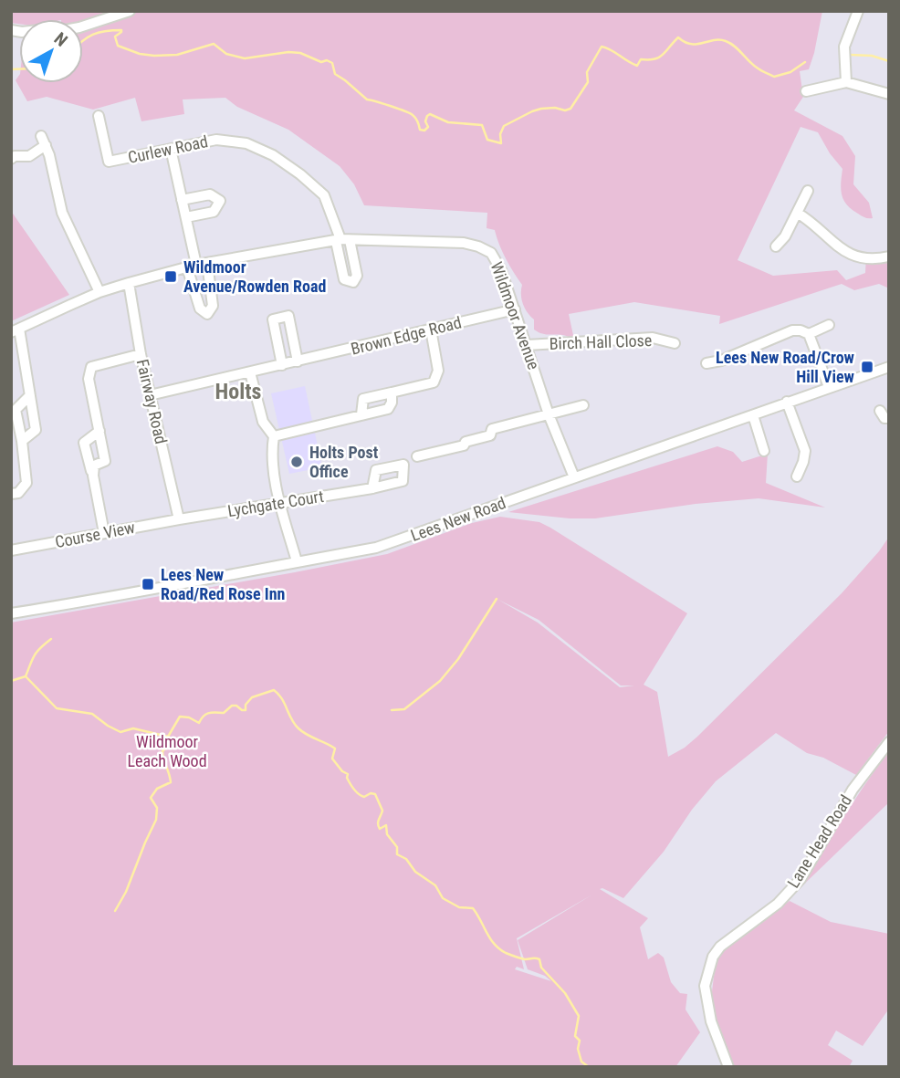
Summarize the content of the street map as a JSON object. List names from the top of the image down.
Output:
{
  "streets": {
    "street": [
      "Curlew Road",
      "Wildmoor Avenue",
      "Brown Edge Road",
      "Birch Hall Close",
      "Fairway Road",
      "Lychgate Court",
      "Lees New Road",
      "Course View",
      "Lane Head Road"
    ]
  },
  "crossings": [
    ["Curlew Road", "Wildmoor Avenue"],
    ["Wildmoor Avenue", "Brown Edge Road"],
    ["Wildmoor Avenue", "Birch Hall Close"],
    ["Wildmoor Avenue", "Fairway Road"],
    ["Wildmoor Avenue", "Lees New Road"],
    ["Brown Edge Road", "Fairway Road"],
    ["Fairway Road", "Lychgate Court"],
    ["Fairway Road", "Course View"],
    ["Lychgate Court", "Course View"]
  ],
  "districts": ["Holts"],
  "parks": ["Wildmoor Leach Wood"],
  "places": {
    "transit": ["Wildmoor Avenue/Rowden Road", "Lees New Road/Crow Hill View", "Lees New Road/Red Rose Inn"],
    "other": ["Holts Post Office"]
  },
  "north": "top right"
}
